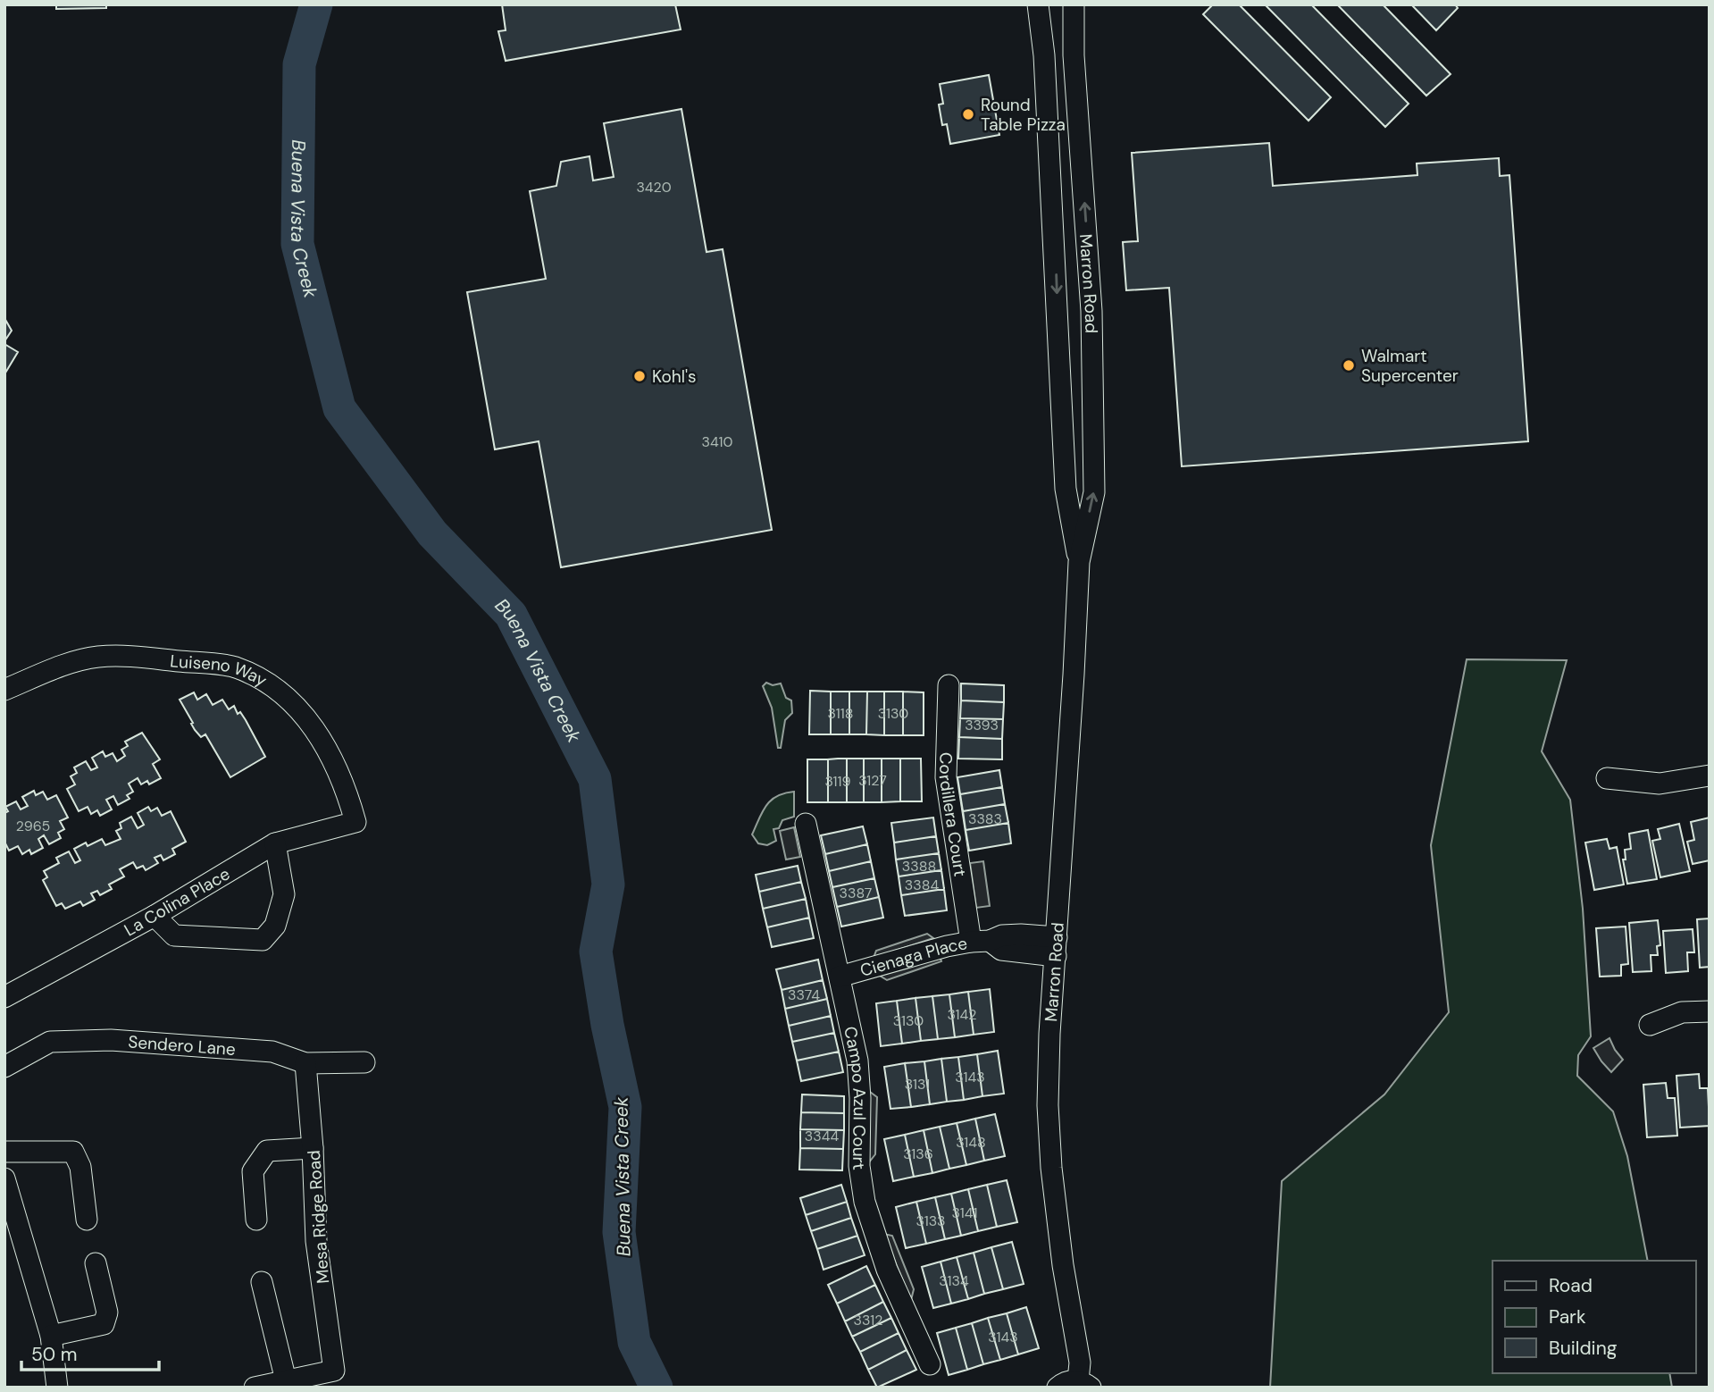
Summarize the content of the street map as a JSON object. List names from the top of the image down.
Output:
{
  "streets": {
    "street": [
      "Marron Road",
      "Luiseno Way",
      "Cordillera Court",
      "La Colina Place",
      "Cienaga Place",
      "Sendero Lane",
      "Campo Azul Court",
      "Mesa Ridge Road"
    ]
  },
  "crossings": [
    ["Marron Road", "Cienaga Place"],
    ["Luiseno Way", "La Colina Place"],
    ["Cordillera Court", "Cienaga Place"],
    ["Cienaga Place", "Campo Azul Court"],
    ["Sendero Lane", "Mesa Ridge Road"]
  ],
  "water": ["Buena Vista Creek"],
  "places": ["Round Table Pizza", "Walmart Supercenter", "Kohl's"],
  "house_numbers": [
    "3420",
    "3410",
    "3118",
    "3130",
    "3393",
    "3127",
    "3119",
    "3383",
    "2965",
    "3388",
    "3384",
    "3387",
    "3374",
    "3142",
    "3130",
    "3143",
    "3131",
    "3344",
    "3148",
    "3136",
    "3141",
    "3133",
    "3134",
    "3312",
    "3143"
  ],
  "legend": ["Road", "Park", "Building"],
  "scale_bar": "50 m"
}
